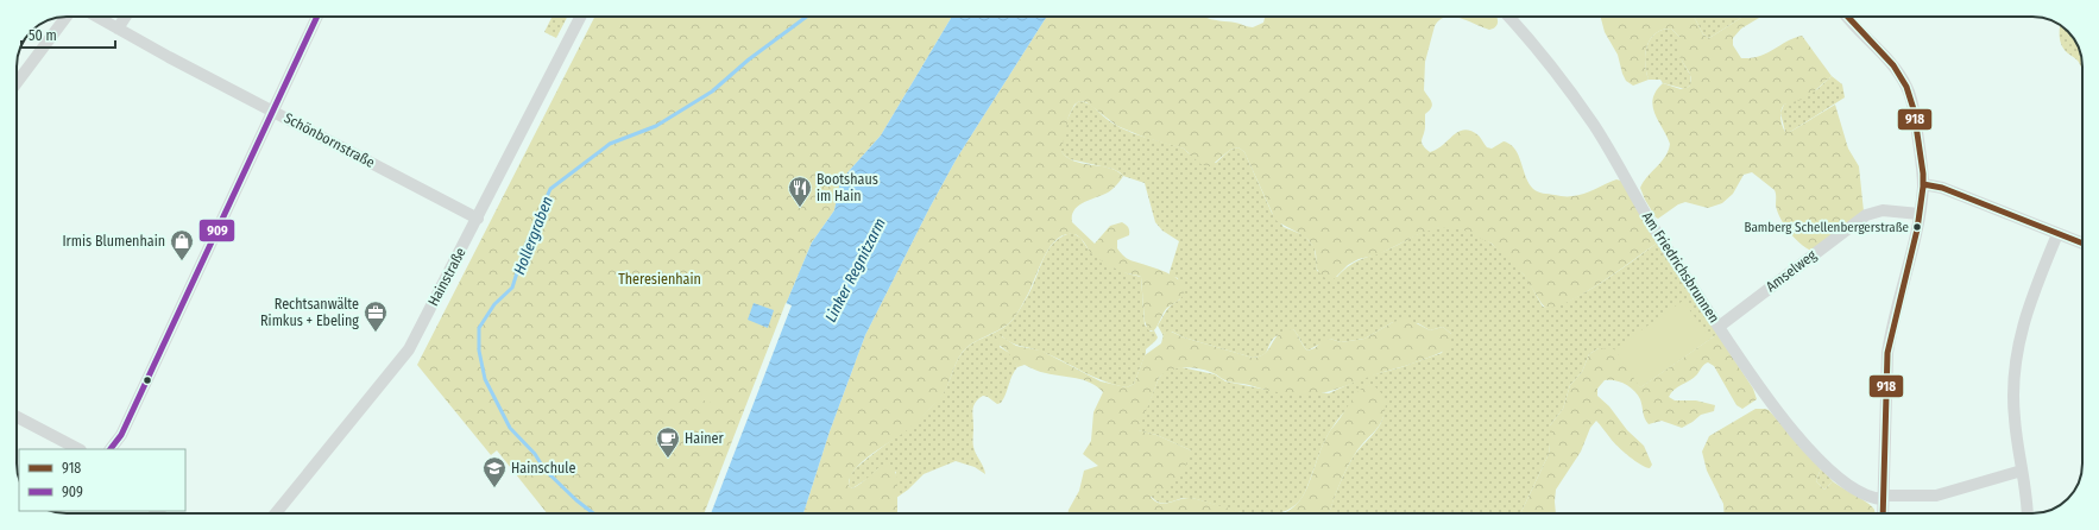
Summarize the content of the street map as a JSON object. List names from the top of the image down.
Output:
{
  "streets": {
    "street": [
      "Schönbornstraße",
      "Am Friedrichsbrunnen",
      "Amselweg",
      "Hainstraße"
    ]
  },
  "crossings": [
    ["Schönbornstraße", "Hainstraße"],
    ["Am Friedrichsbrunnen", "Amselweg"]
  ],
  "water": ["Hollergraben", "Linker Regnitzarm"],
  "parks": ["Theresienhain"],
  "places": {
    "restaurant": ["Bootshaus im Hain"],
    "other": ["Bamberg Schellenbergerstraße"],
    "shop": ["Irmis Blumenhain"],
    "office": ["Rechtsanwälte Rimkus + Ebeling"],
    "cafe": ["Hainer"],
    "school or university": ["Hainschule"]
  },
  "lines": ["transit line 918", "transit line 909"],
  "legend": ["918", "909"],
  "scale_bar": "50 m"
}
